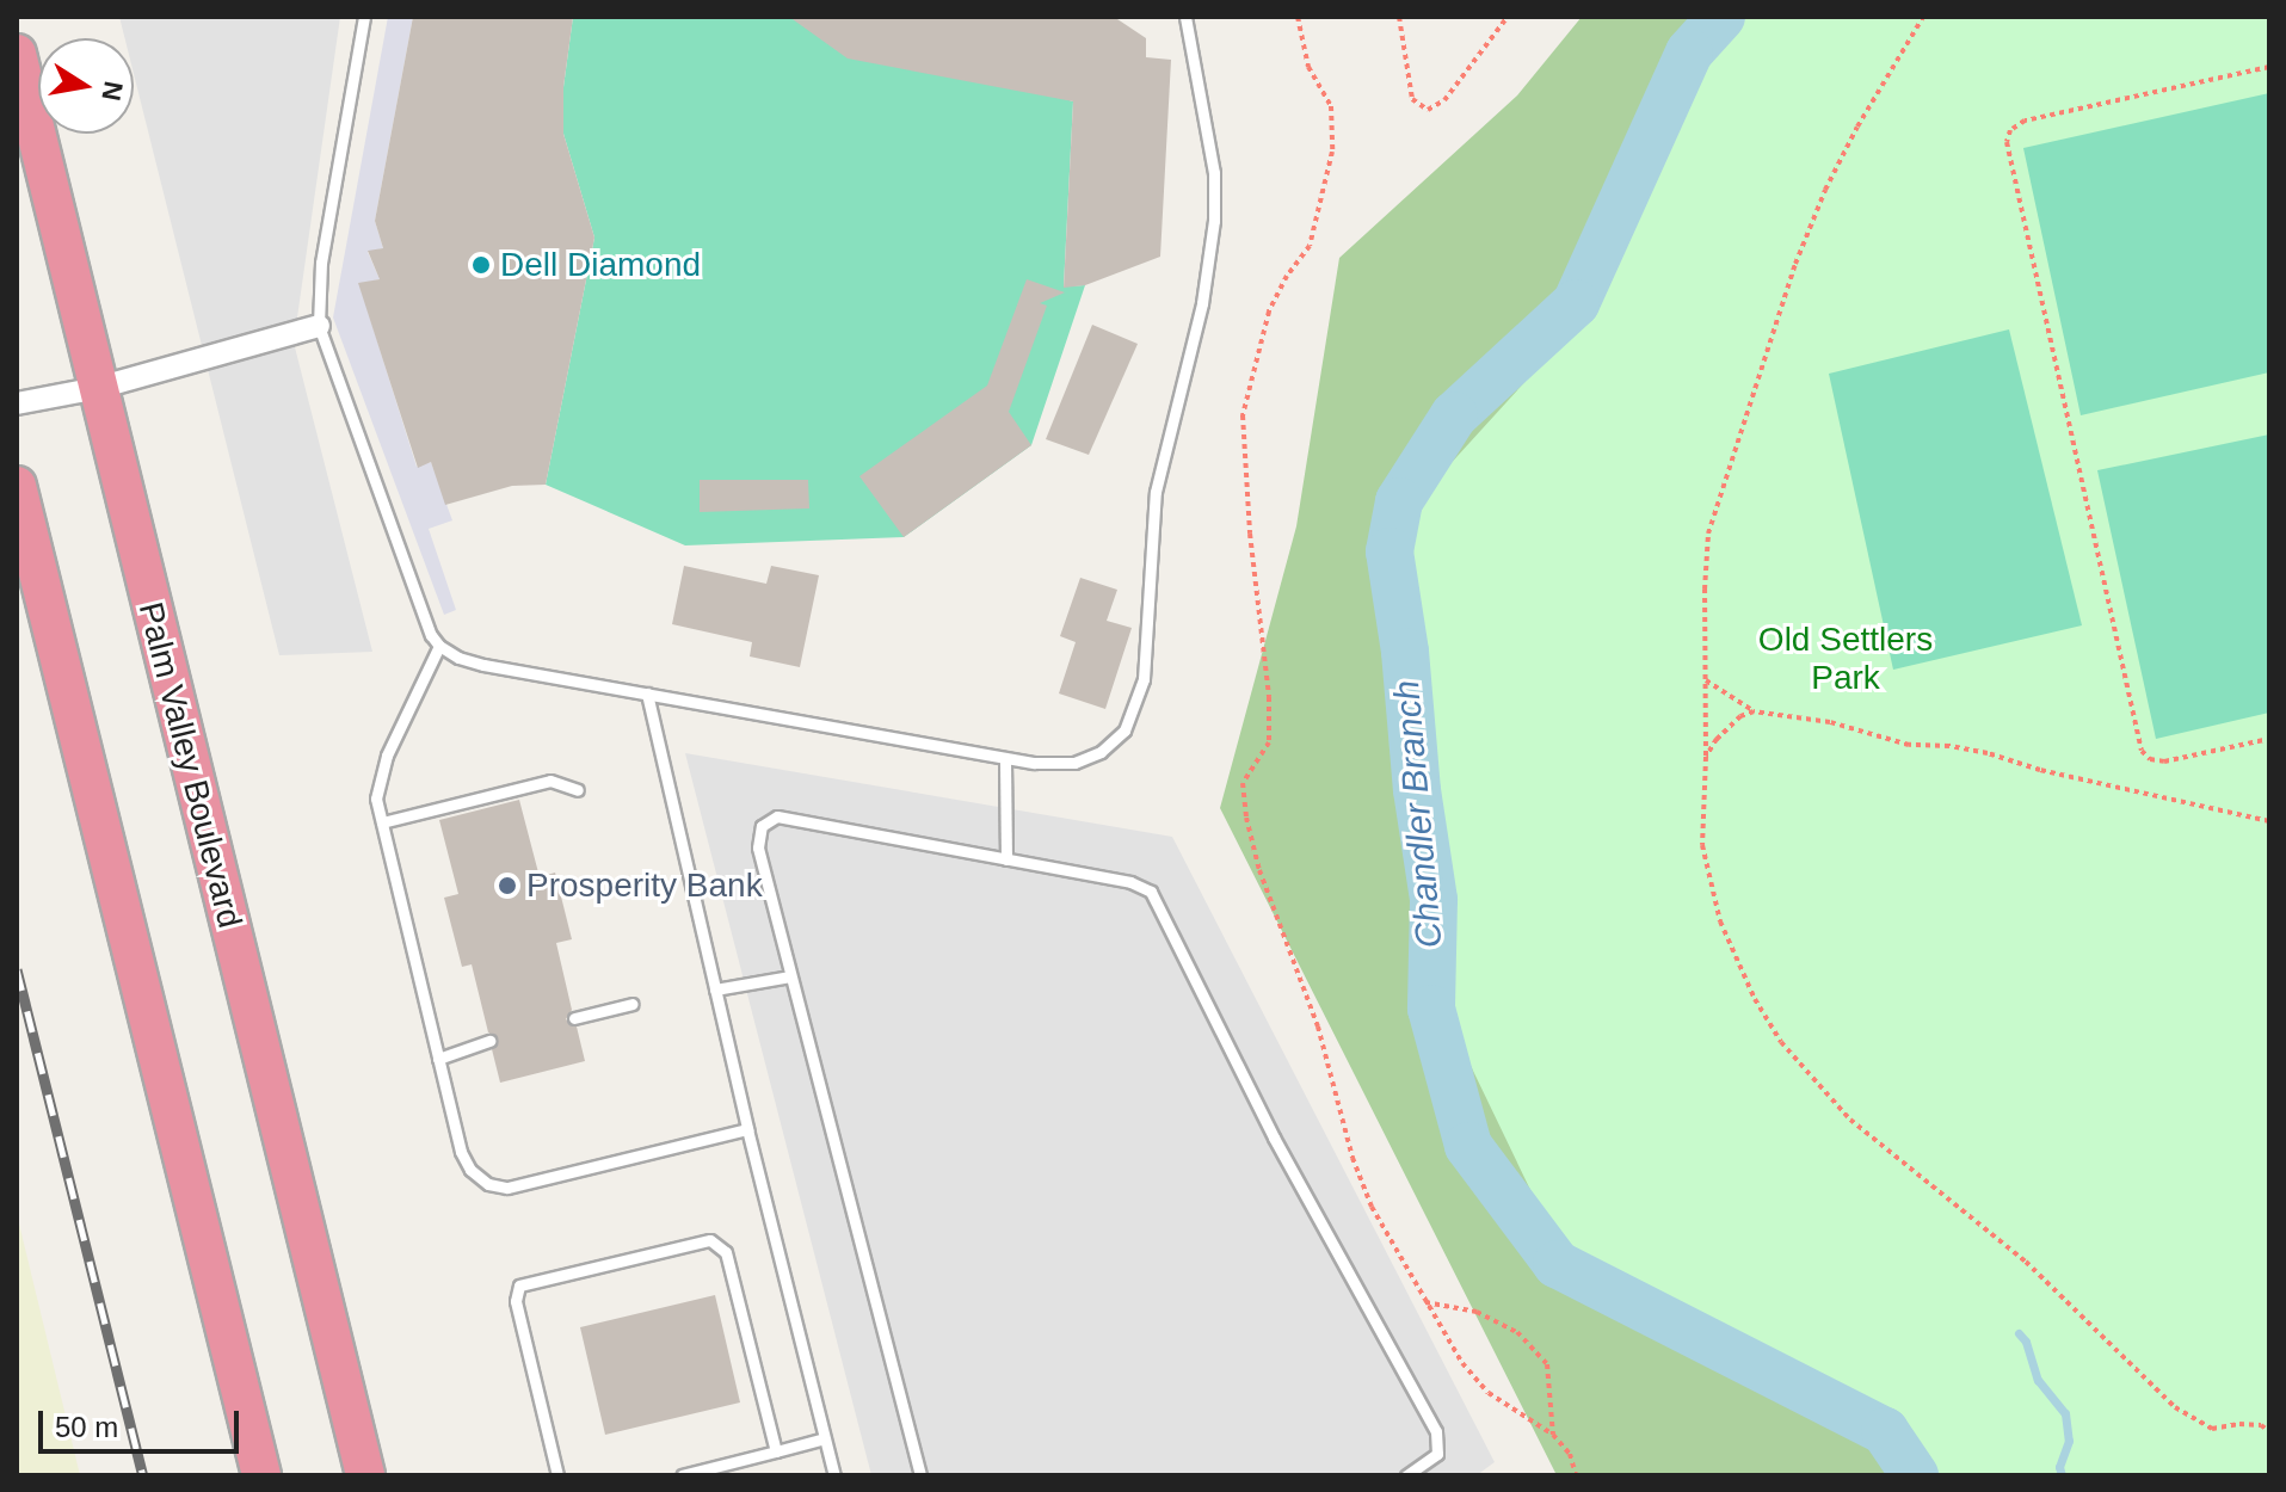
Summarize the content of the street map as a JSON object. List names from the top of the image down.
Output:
{
  "streets": {
    "highway": ["Palm Valley Boulevard"]
  },
  "water": ["Chandler Branch"],
  "parks": ["Old Settlers Park"],
  "places": ["Dell Diamond", "Prosperity Bank"],
  "scale_bar": "50 m",
  "north": "right"
}
